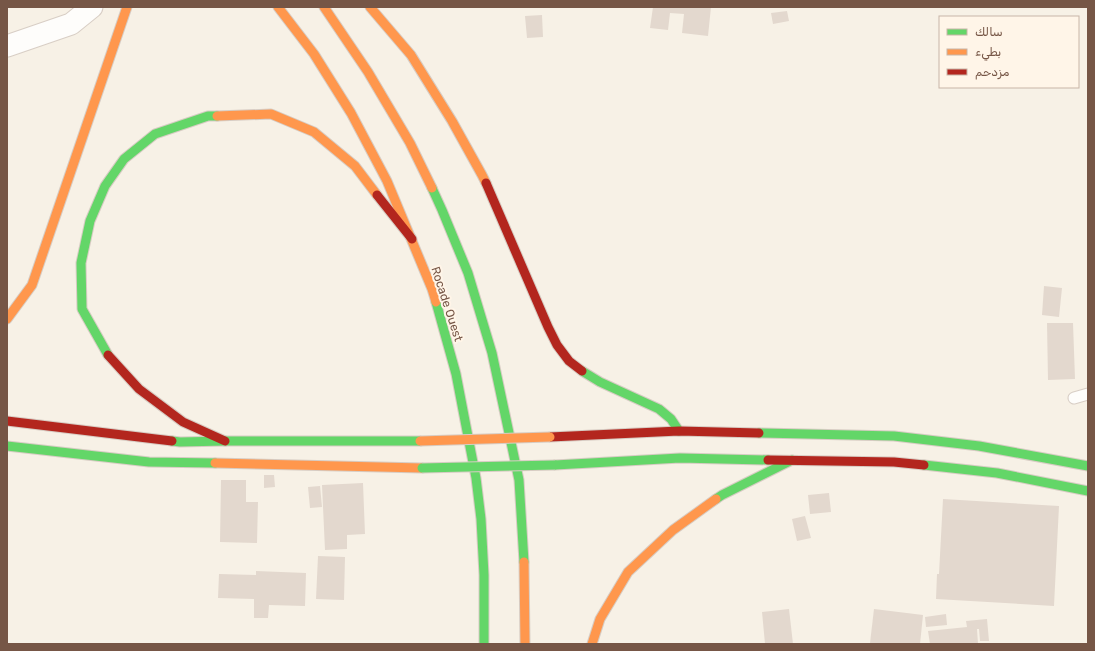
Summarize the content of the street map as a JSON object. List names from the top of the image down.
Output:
{
  "streets": {
    "main road": ["Rocade Ouest"]
  },
  "legend": ["سالك", "بطيء", "مزدحم"]
}
